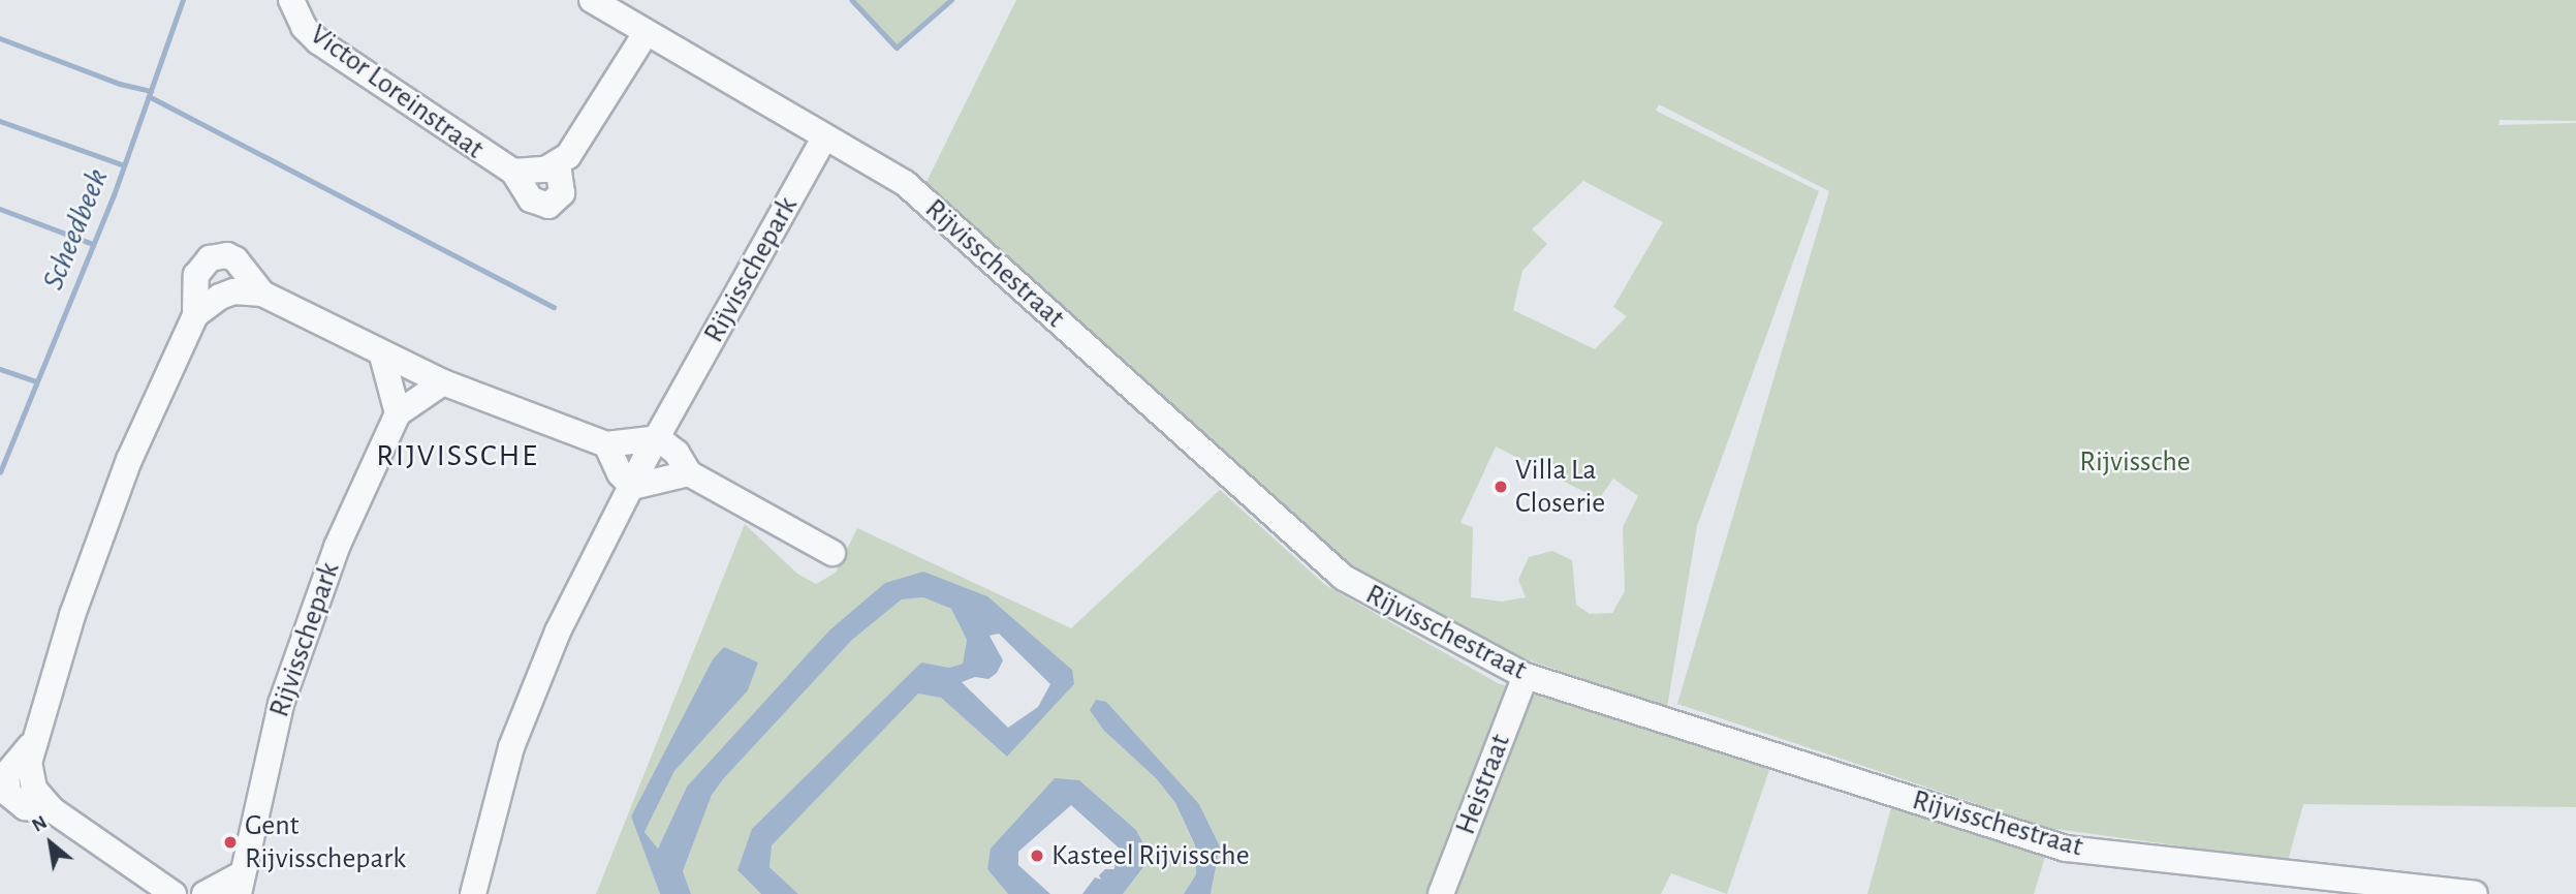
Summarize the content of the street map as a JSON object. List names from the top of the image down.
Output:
{
  "streets": {
    "street": [
      "Victor Loreinstraat",
      "Rijvisschestraat",
      "Rijvisschepark",
      "Heistraat"
    ]
  },
  "crossings": [
    ["Rijvisschestraat", "Rijvisschepark"],
    ["Rijvisschestraat", "Heistraat"]
  ],
  "districts": ["RIJVISSCHE"],
  "water": ["Scheedbeek"],
  "parks": ["Rijvissche"],
  "places": ["Villa La Closerie", "Gent Rijvisschepark", "Kasteel Rijvissche"],
  "north": "top left"
}
